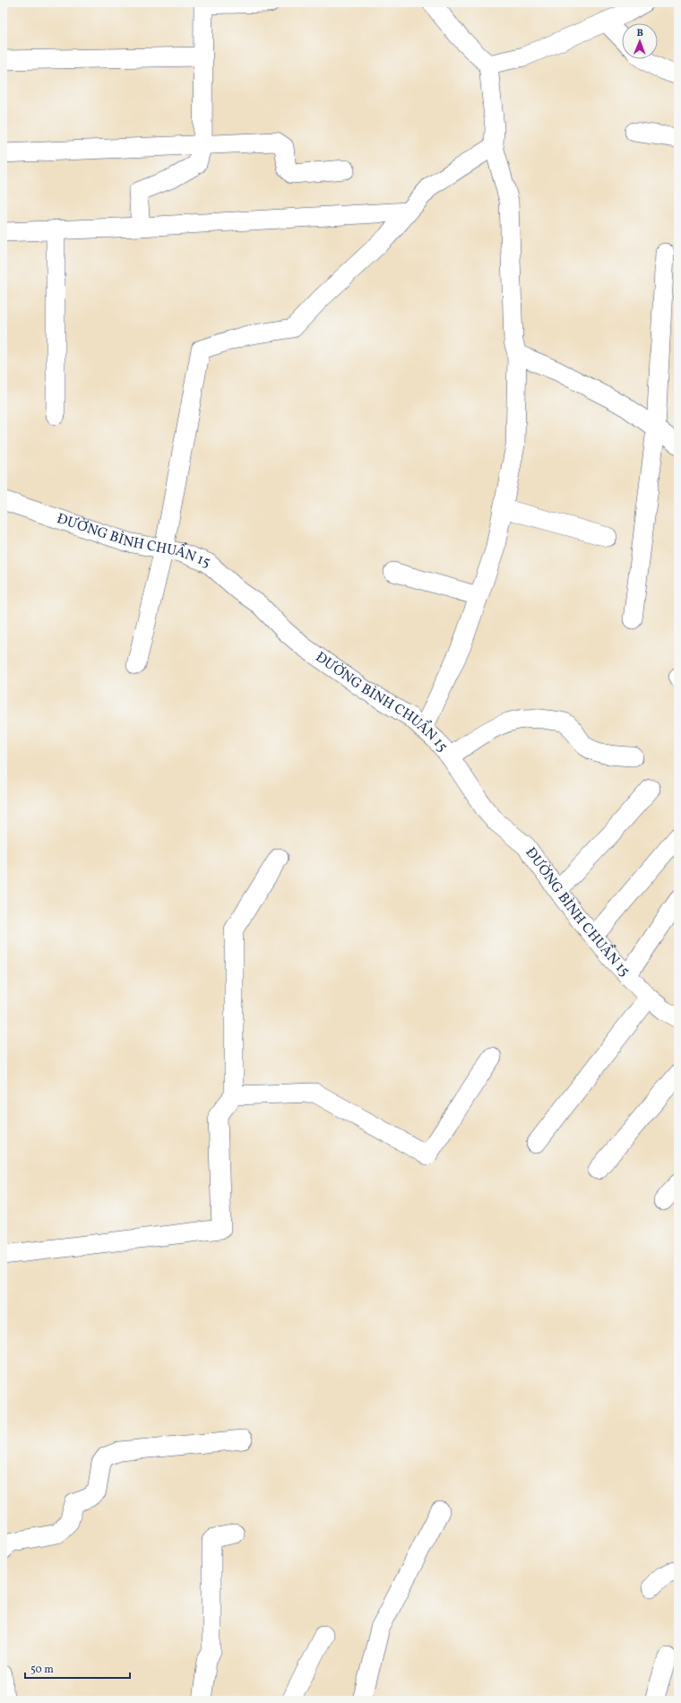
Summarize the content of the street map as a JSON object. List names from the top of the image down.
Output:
{
  "streets": {
    "street": ["ĐƯỜNG BÌNH CHUẨN 15"]
  },
  "scale_bar": "50 m",
  "north": "top"
}
